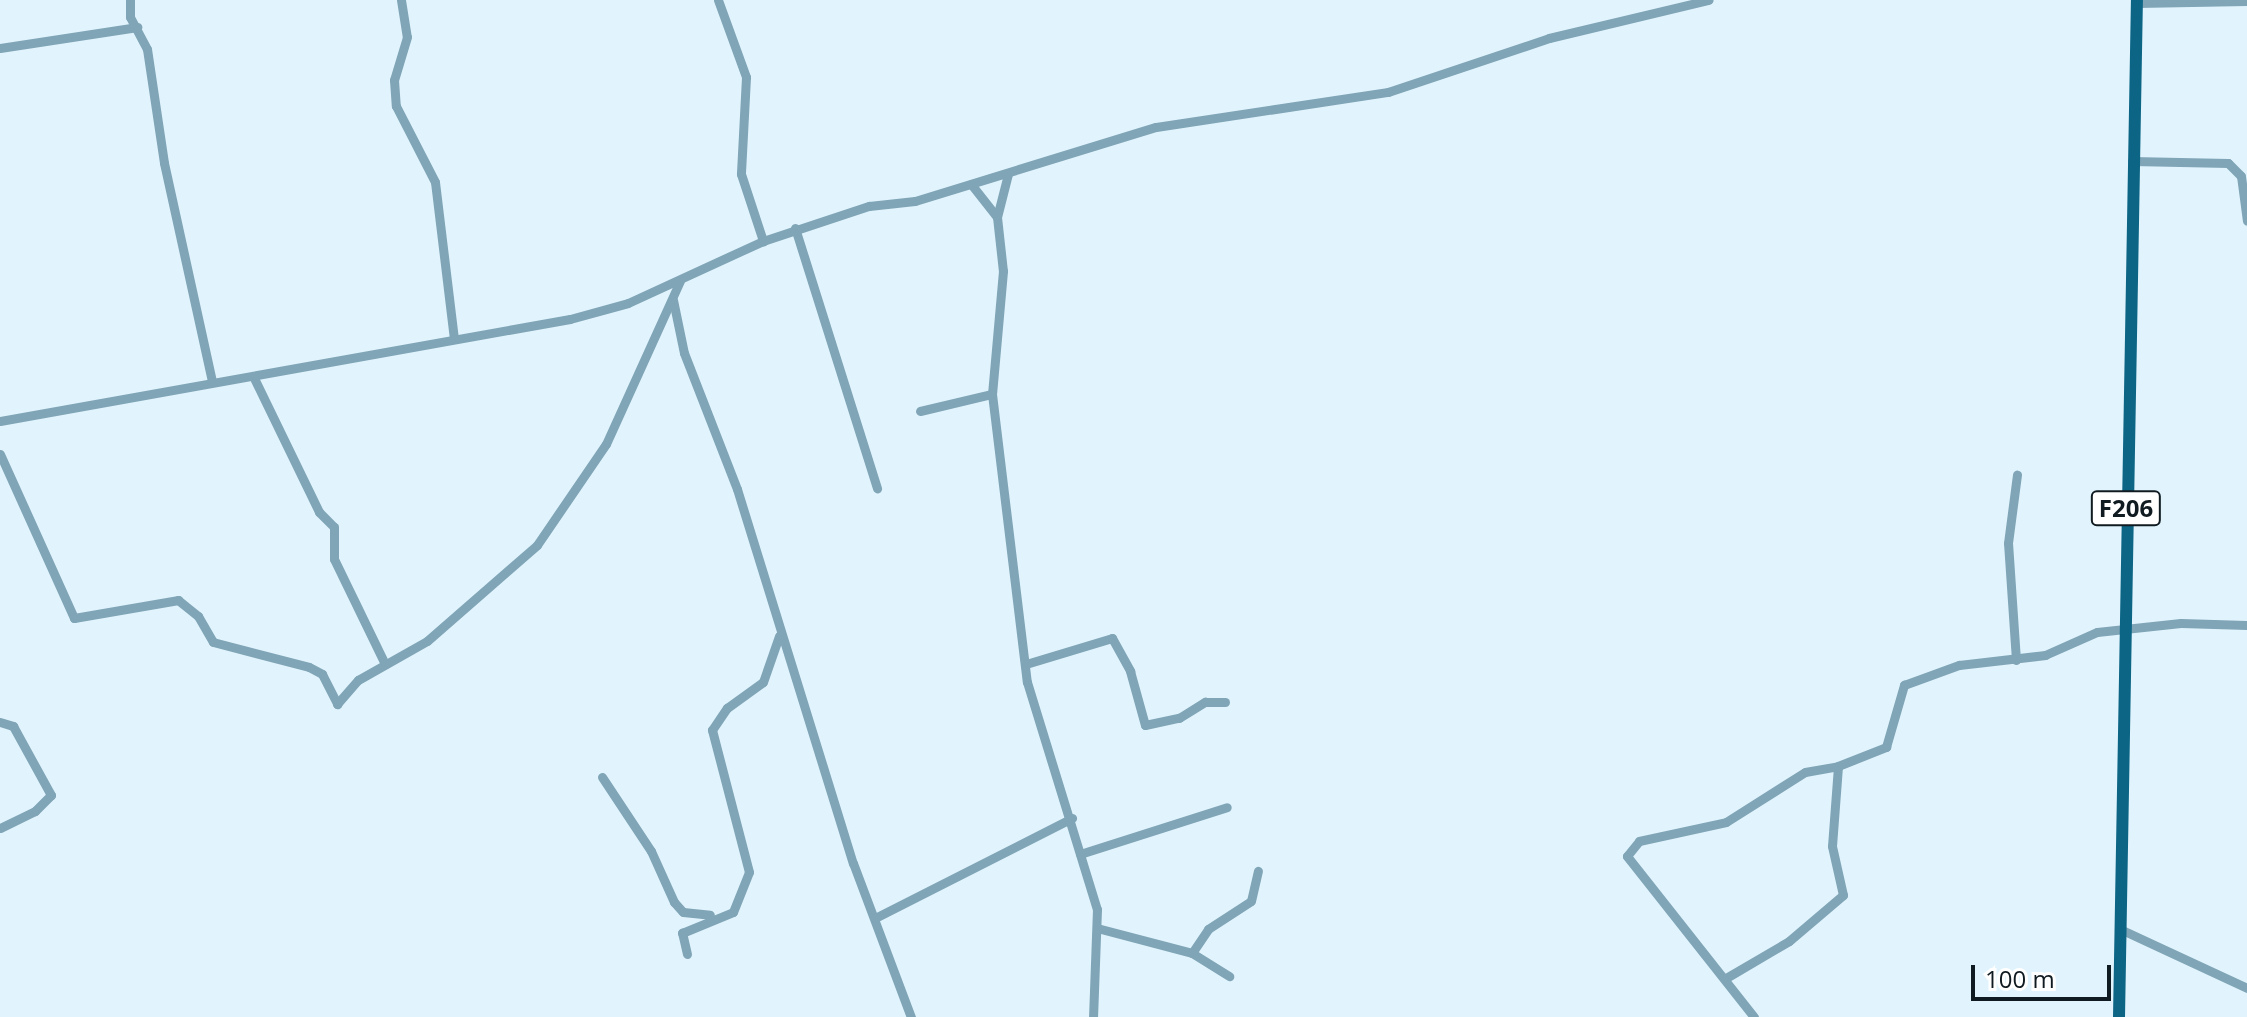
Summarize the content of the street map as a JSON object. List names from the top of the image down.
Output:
{
  "streets": {
    "main road": ["F206"]
  },
  "scale_bar": "100 m"
}
